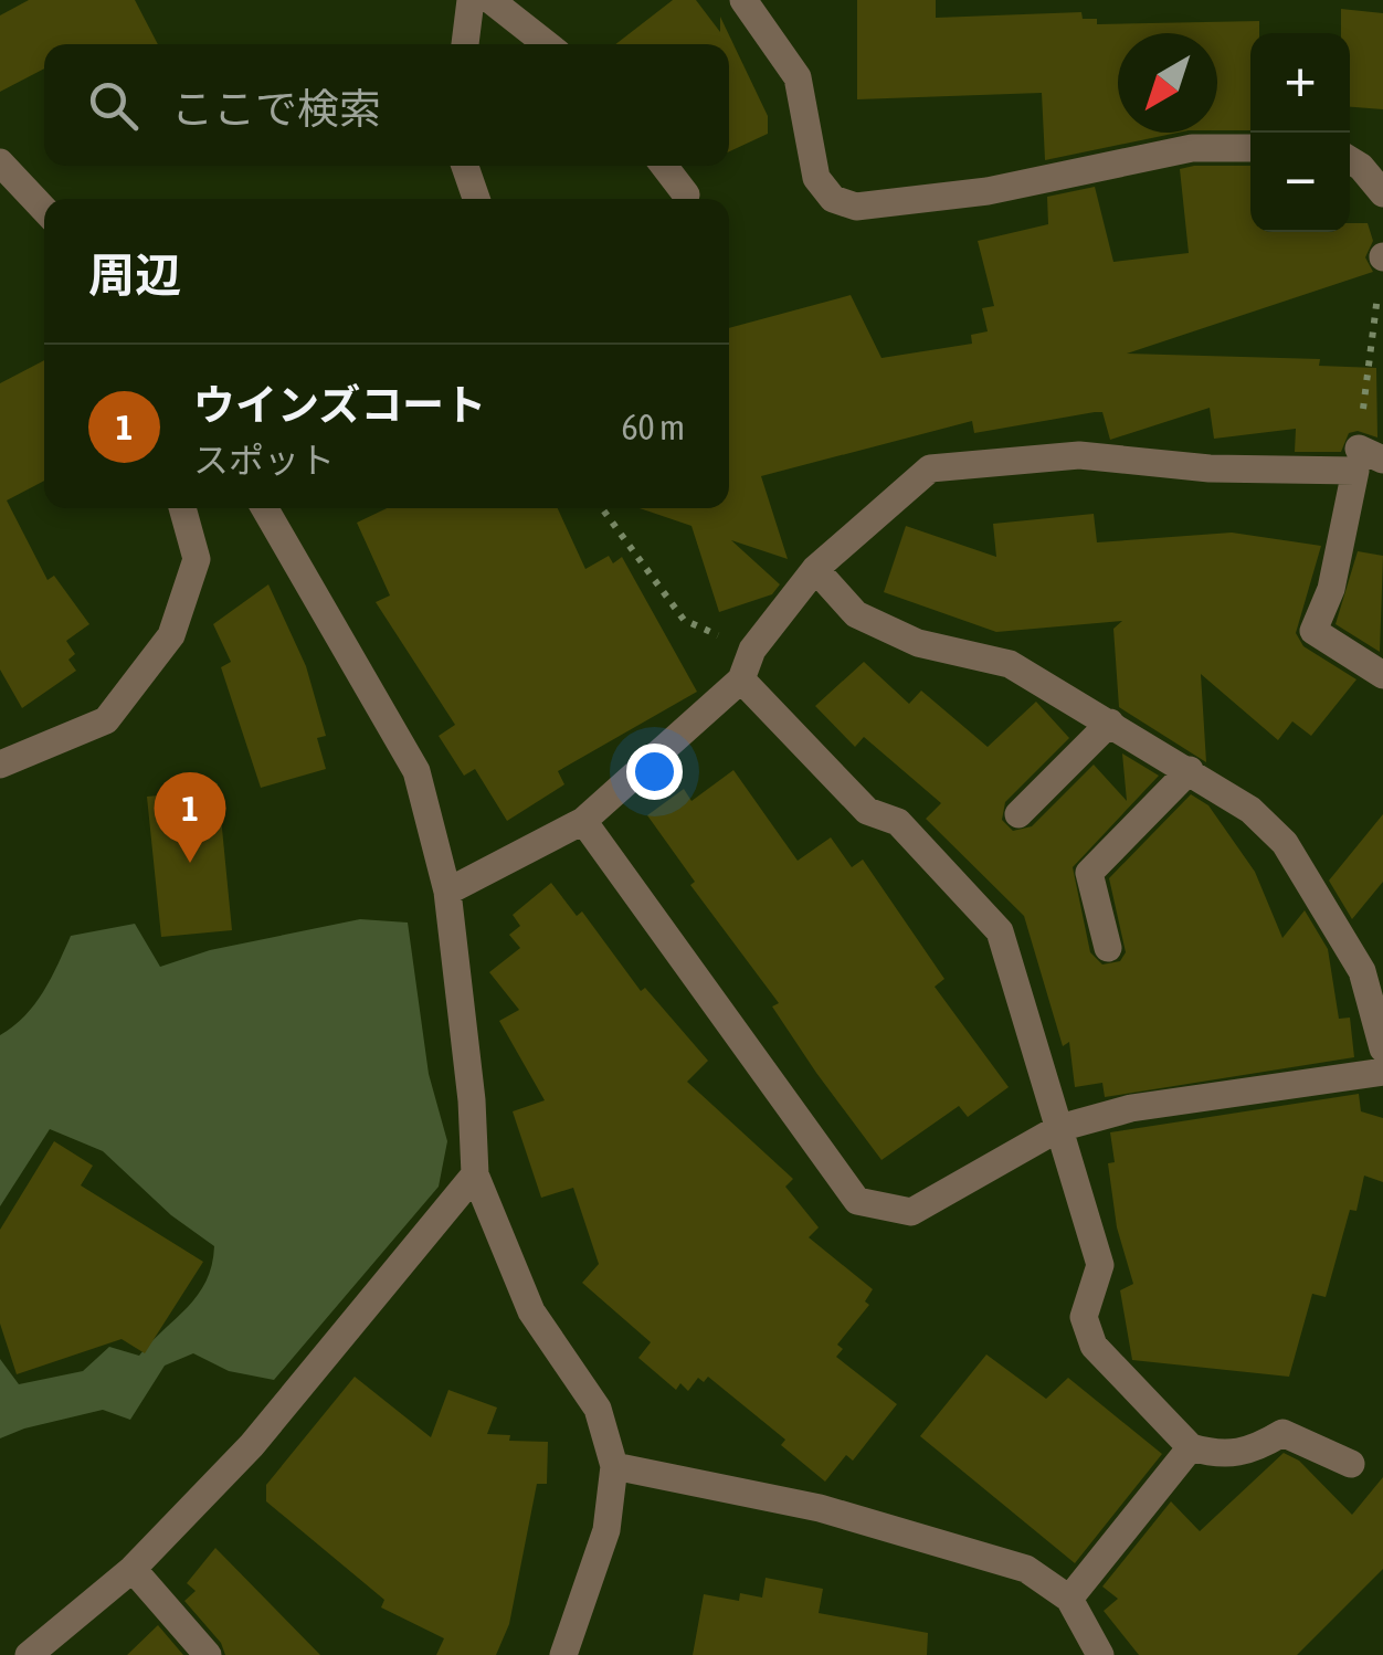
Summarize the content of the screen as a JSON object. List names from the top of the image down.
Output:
{
  "north": "bottom left",
  "page": {
    "map_buttons": ["+", "−"],
    "search": "ここで検索",
    "heading": "周辺",
    "list": [
      {
        "mark": "1",
        "name": "ウインズコート",
        "note": "スポット",
        "value": "60 m"
      }
    ],
    "pins": "1"
  }
}
